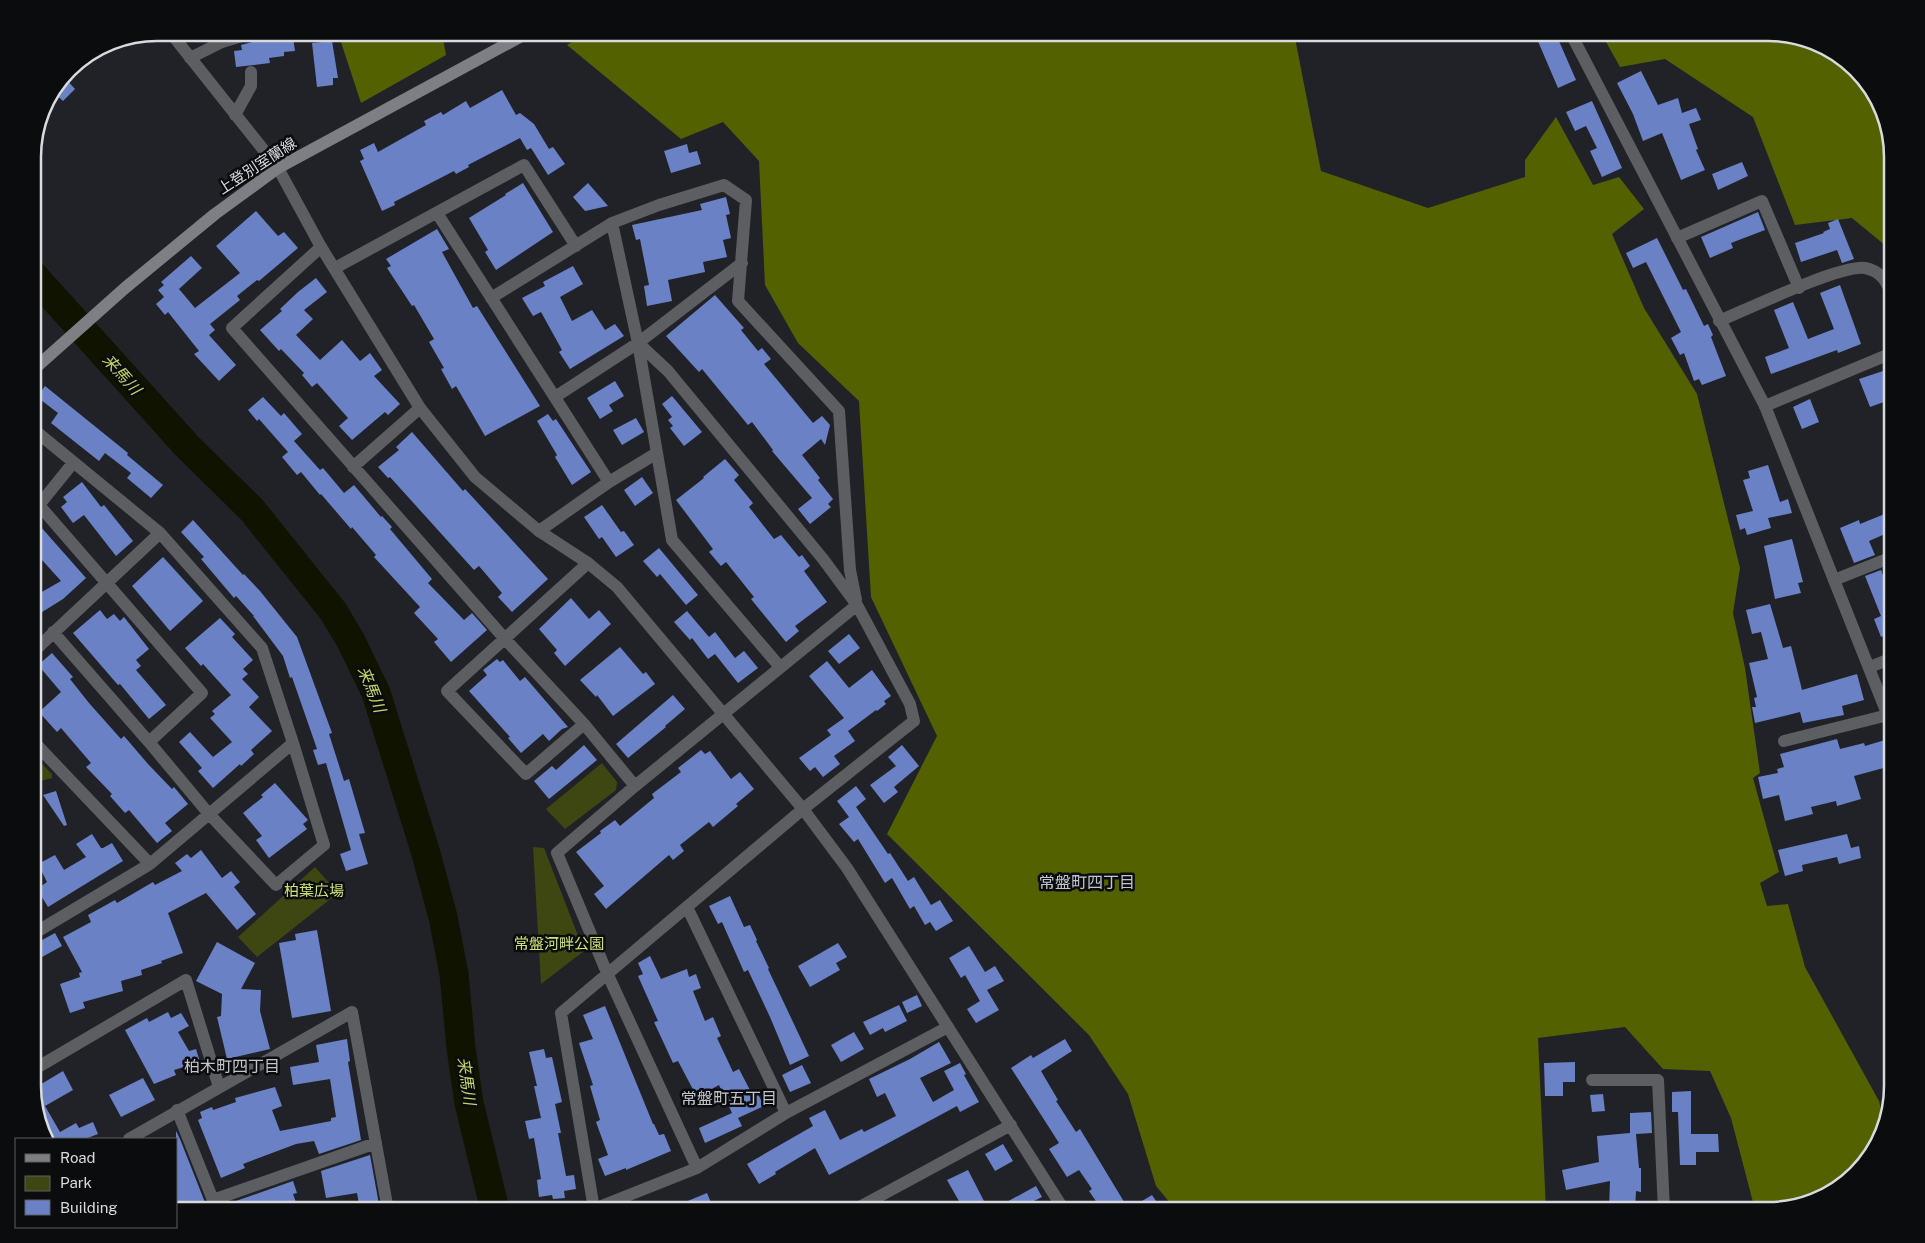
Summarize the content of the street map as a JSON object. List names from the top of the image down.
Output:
{
  "streets": {
    "main road": ["上登別室蘭線"]
  },
  "districts": ["常盤町四丁目", "柏木町四丁目", "常盤町五丁目"],
  "water": ["来馬川"],
  "parks": ["柏葉広場", "常盤河畔公園"],
  "legend": ["Road", "Park", "Building"]
}
